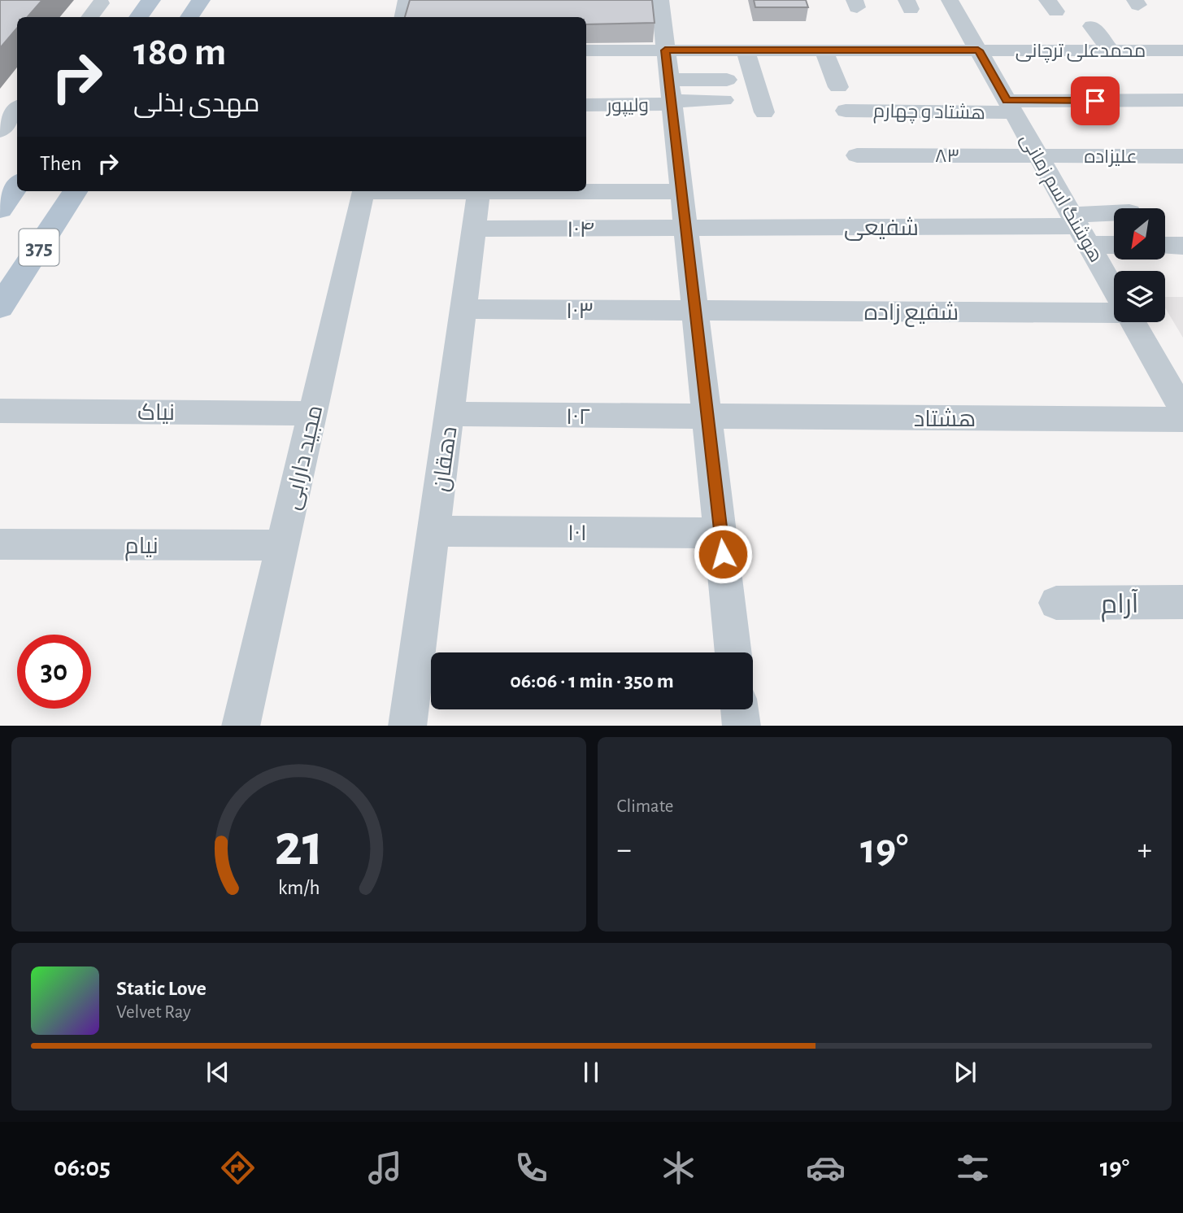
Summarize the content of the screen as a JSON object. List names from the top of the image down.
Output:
{
  "streets": {
    "main road": ["375"],
    "street": [
      "محمدعلی ترچانی",
      "ولیپور",
      "هشتاد و چهارم",
      "۸۳",
      "علیزاده",
      "هوشنگ اسم زمانی",
      "شفیعی",
      "۱۰۴",
      "۱۰۳",
      "شفیع زاده",
      "نیاک",
      "۱۰۲",
      "هشتاد",
      "مجید دارابی",
      "دهقان",
      "۱۰۱",
      "نیام",
      "آرام"
    ]
  },
  "crossings": [
    ["محمدعلی ترچانی", "هوشنگ اسم زمانی"],
    ["هشتاد و چهارم", "هوشنگ اسم زمانی"],
    ["۸۳", "علیزاده"],
    ["۸۳", "هوشنگ اسم زمانی"],
    ["علیزاده", "هوشنگ اسم زمانی"],
    ["هوشنگ اسم زمانی", "شفیعی"],
    ["شفیعی", "۱۰۴"],
    ["۱۰۴", "دهقان"],
    ["۱۰۳", "شفیع زاده"],
    ["۱۰۳", "دهقان"],
    ["نیاک", "مجید دارابی"],
    ["۱۰۲", "هشتاد"],
    ["۱۰۲", "دهقان"],
    ["مجید دارابی", "نیام"],
    ["دهقان", "۱۰۱"]
  ],
  "north": "bottom left",
  "page": {
    "turn": ["180 m", "مهدی بذلی"],
    "then": "Then",
    "limit": "30",
    "trip": "06:06 · 1 min · 350 m",
    "tile": "Climate",
    "heat": ["−", "19°", "+"],
    "song": ["Static Love", "Velvet Ray"],
    "tabs": ["06:05", "19°"],
    "gauge": ["21", "km/h"]
  }
}
